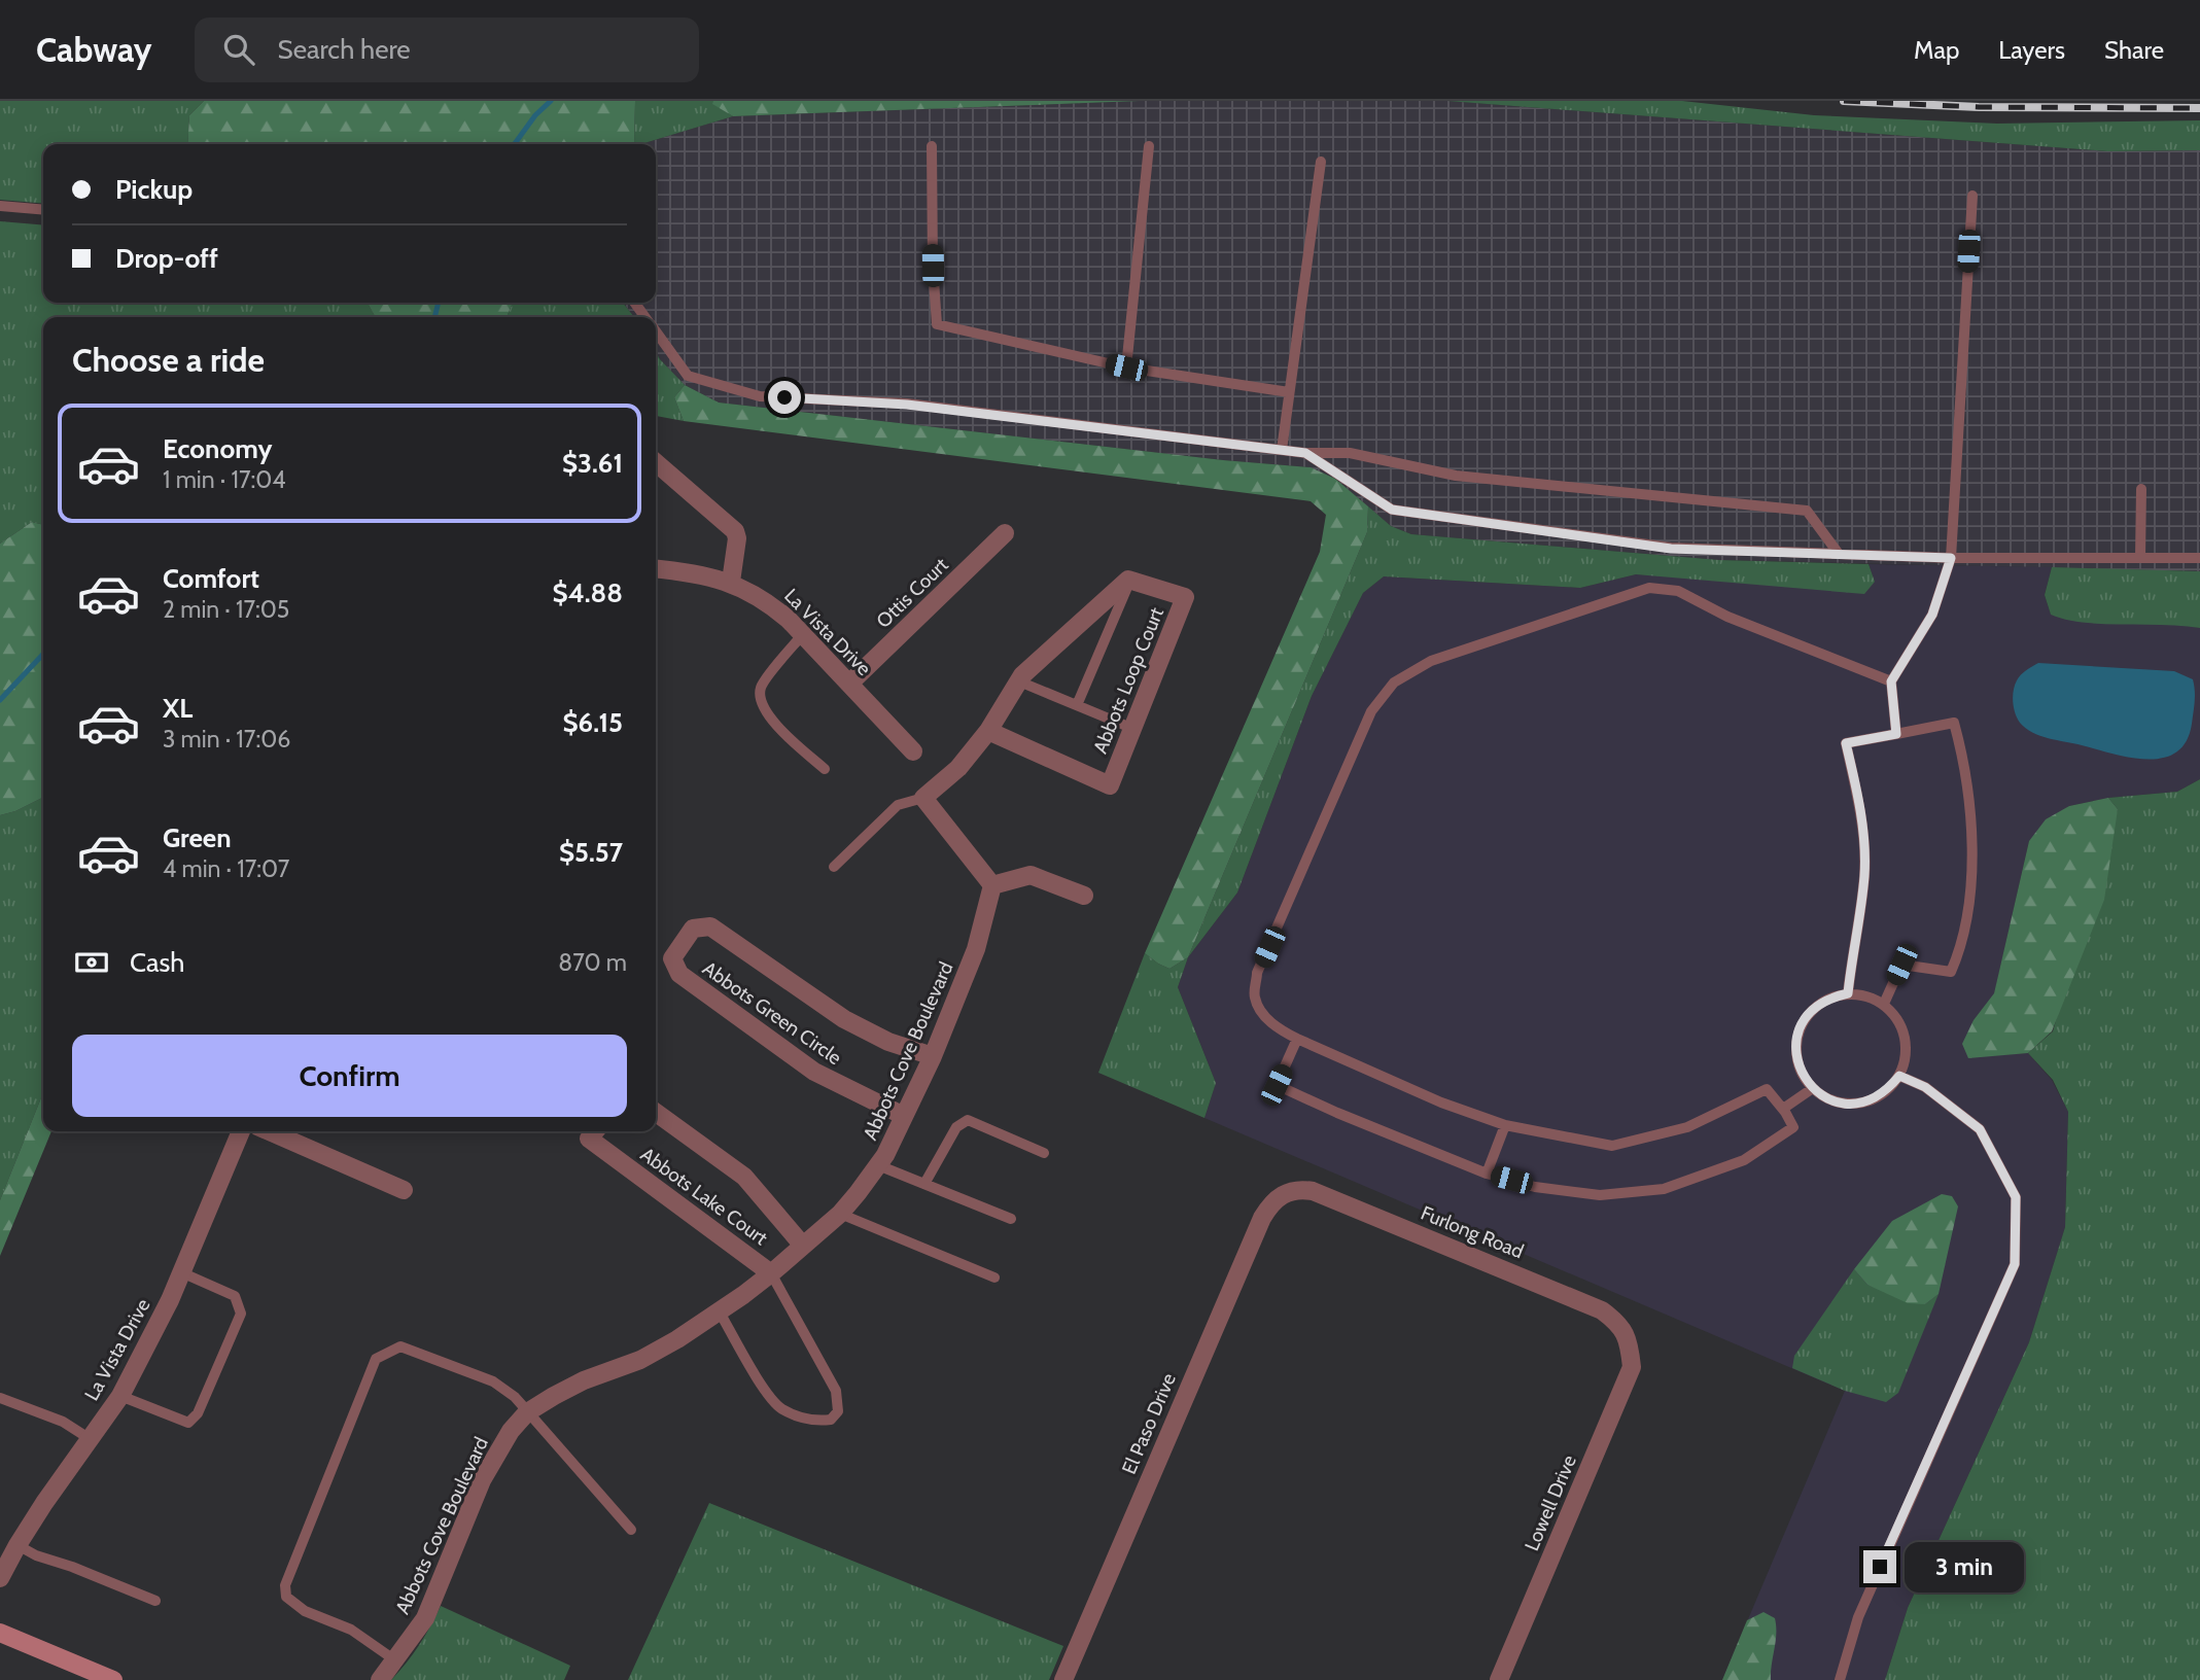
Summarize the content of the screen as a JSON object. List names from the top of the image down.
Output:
{
  "streets": {
    "street": [
      "Ottis Court",
      "La Vista Drive",
      "Abbots Loop Court",
      "Abbots Green Circle",
      "Abbots Cove Boulevard",
      "Abbots Lake Court",
      "Furlong Road",
      "El Paso Drive",
      "Lowell Drive"
    ]
  },
  "crossings": [
    ["Ottis Court", "La Vista Drive"],
    ["Abbots Green Circle", "Abbots Cove Boulevard"],
    ["Abbots Cove Boulevard", "Abbots Lake Court"],
    ["Furlong Road", "El Paso Drive"],
    ["Furlong Road", "Lowell Drive"]
  ],
  "page": {
    "header": "Cabway",
    "search": "Search here",
    "nav": ["Map", "Layers", "Share"],
    "banner": ["Pickup", "Drop-off"],
    "heading": "Choose a ride",
    "list": [
      {
        "name": "Economy",
        "note": "1 min · 17:04",
        "value": "$3.61"
      },
      {
        "name": "Comfort",
        "note": "2 min · 17:05",
        "value": "$4.88"
      },
      {
        "name": "XL",
        "note": "3 min · 17:06",
        "value": "$6.15"
      },
      {
        "name": "Green",
        "note": "4 min · 17:07",
        "value": "$5.57"
      }
    ],
    "pay": ["Cash", "870 m"],
    "buttons": "Confirm",
    "bubble": "3 min"
  }
}
